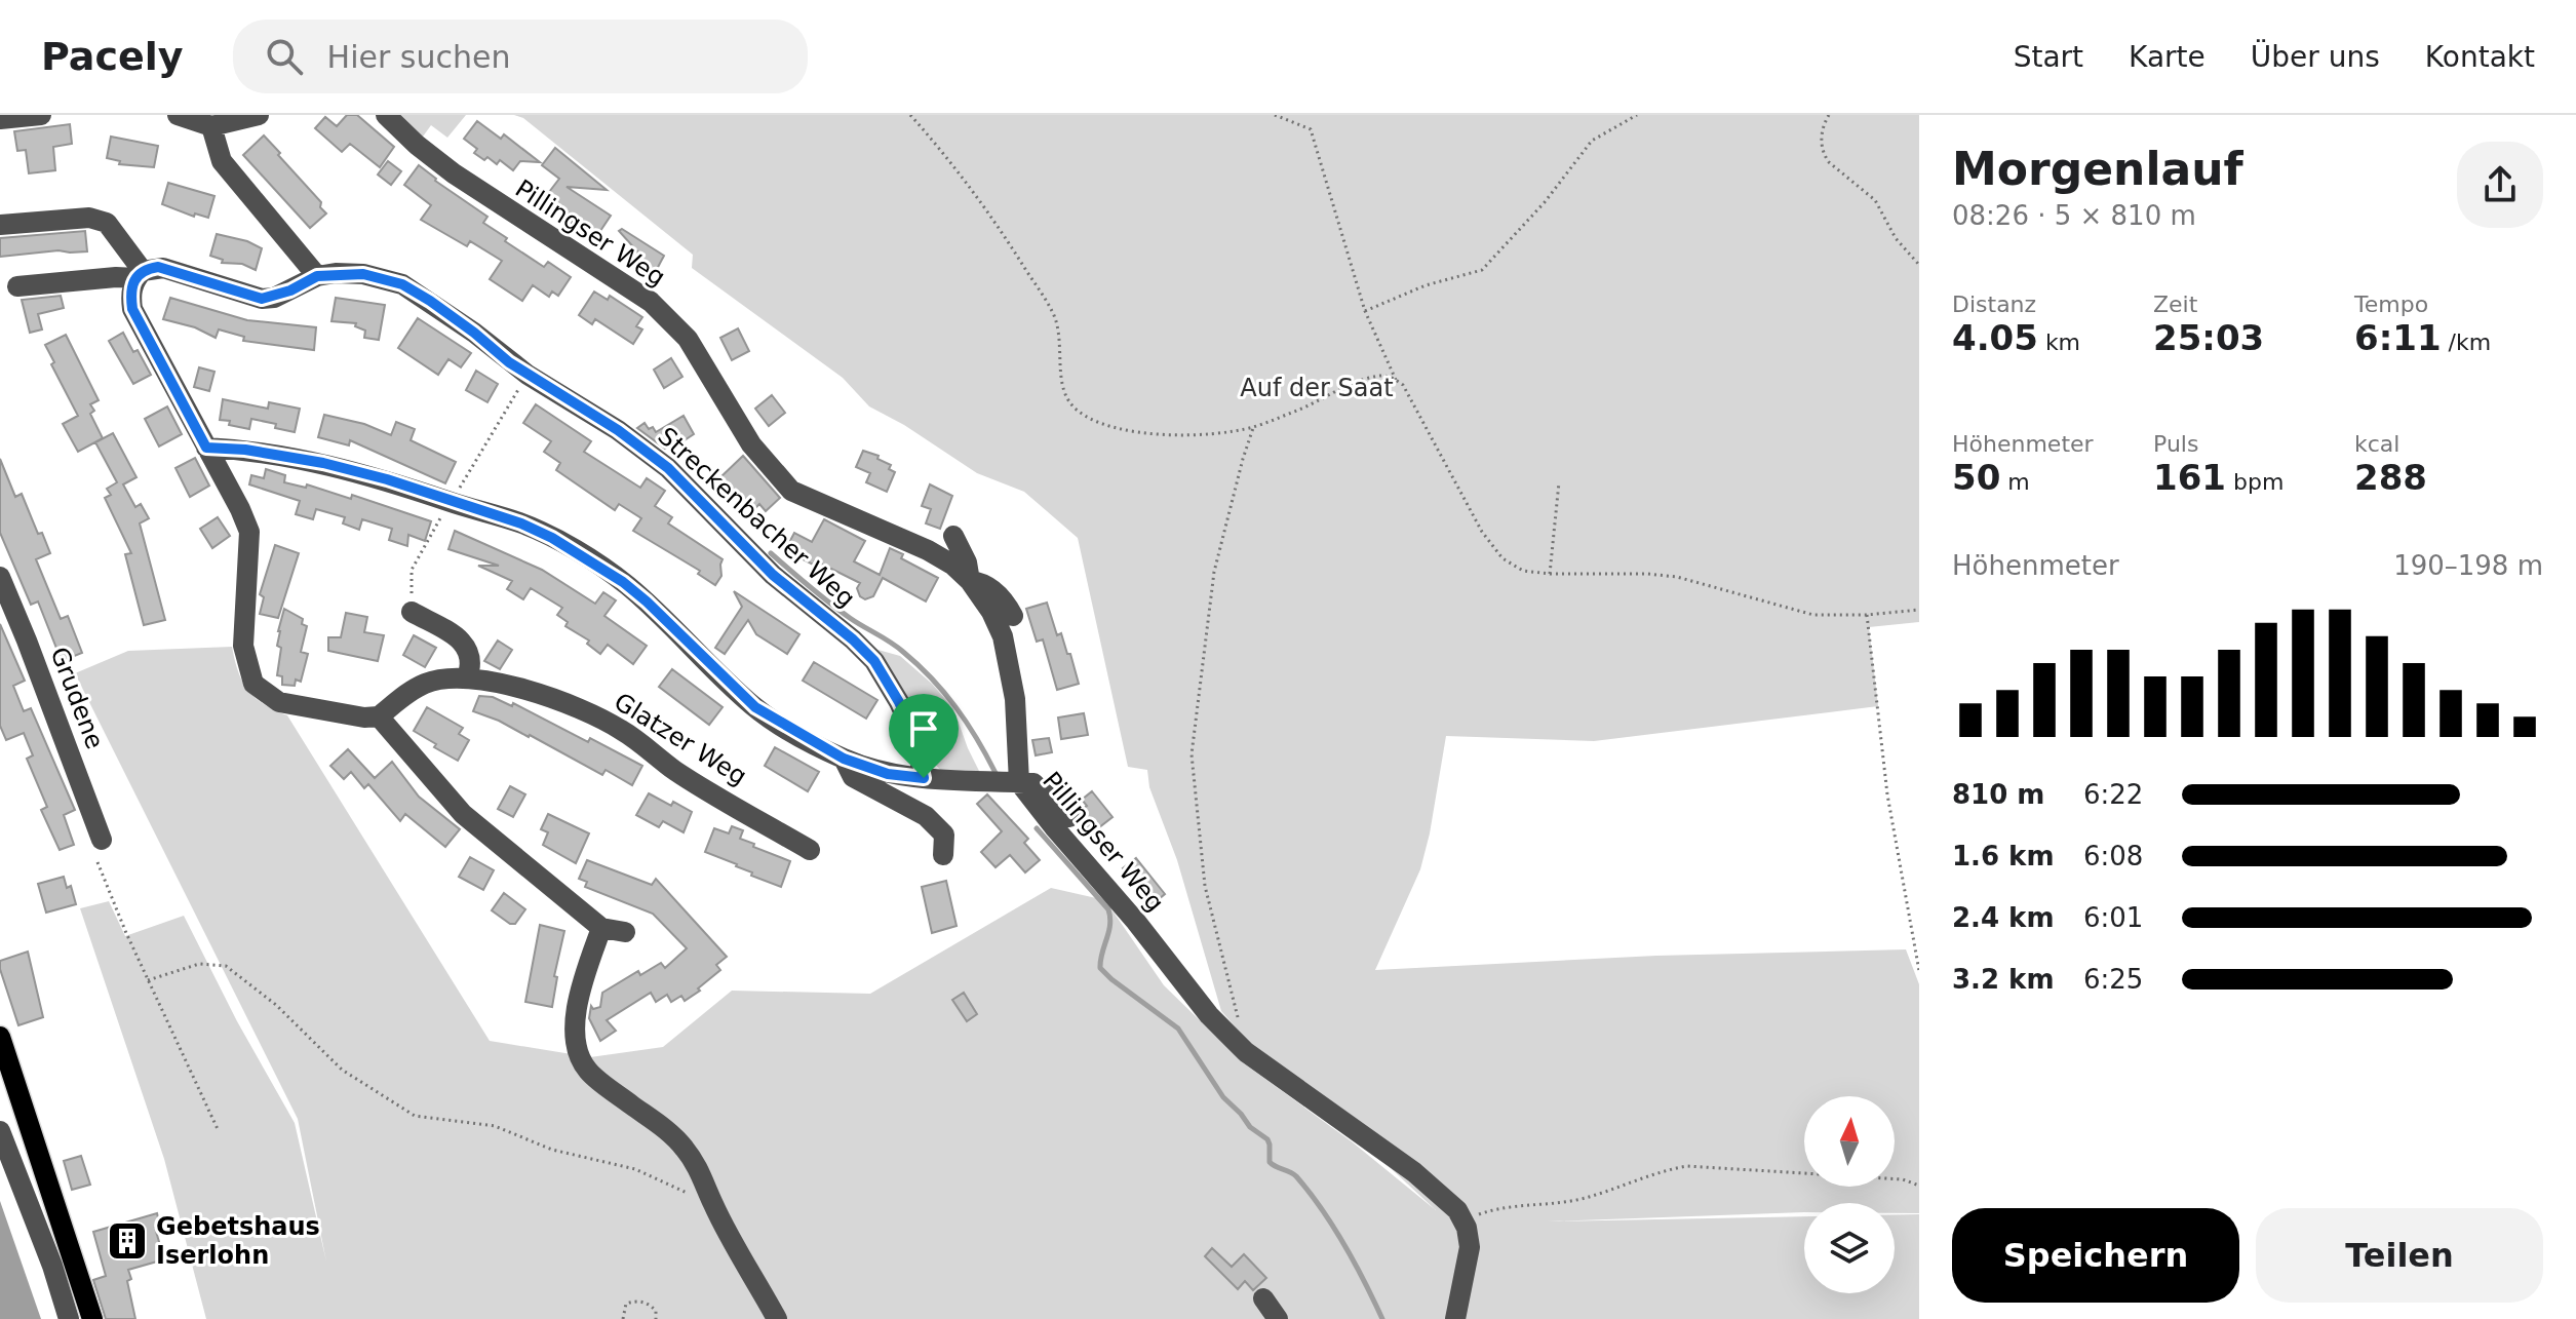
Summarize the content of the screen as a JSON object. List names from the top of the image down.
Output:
{
  "streets": {
    "street": [
      "Pillingser Weg",
      "Streckenbacher Weg",
      "Grudene",
      "Glatzer Weg"
    ]
  },
  "parks": ["Auf der Saat"],
  "places": {
    "building": ["Gebetshaus Iserlohn"]
  },
  "north": "top",
  "page": {
    "header": "Pacely",
    "search": "Hier suchen",
    "nav": [
      "Start",
      "Karte",
      "Über uns",
      "Kontakt"
    ],
    "heading": ["Morgenlauf", "08:26 · 5 × 810 m"],
    "stats": [
      ["Distanz", "4.05 km"],
      ["Zeit", "25:03"],
      ["Tempo", "6:11 /km"],
      ["Höhenmeter", "50 m"],
      ["Puls", "161 bpm"],
      ["kcal", "288"]
    ],
    "chart": ["Höhenmeter", "190–198 m"],
    "list": [
      {
        "name": "810 m",
        "note": "6:22"
      },
      {
        "name": "1.6 km",
        "note": "6:08"
      },
      {
        "name": "2.4 km",
        "note": "6:01"
      },
      {
        "name": "3.2 km",
        "note": "6:25"
      }
    ],
    "buttons": ["Speichern", "Teilen"]
  }
}
